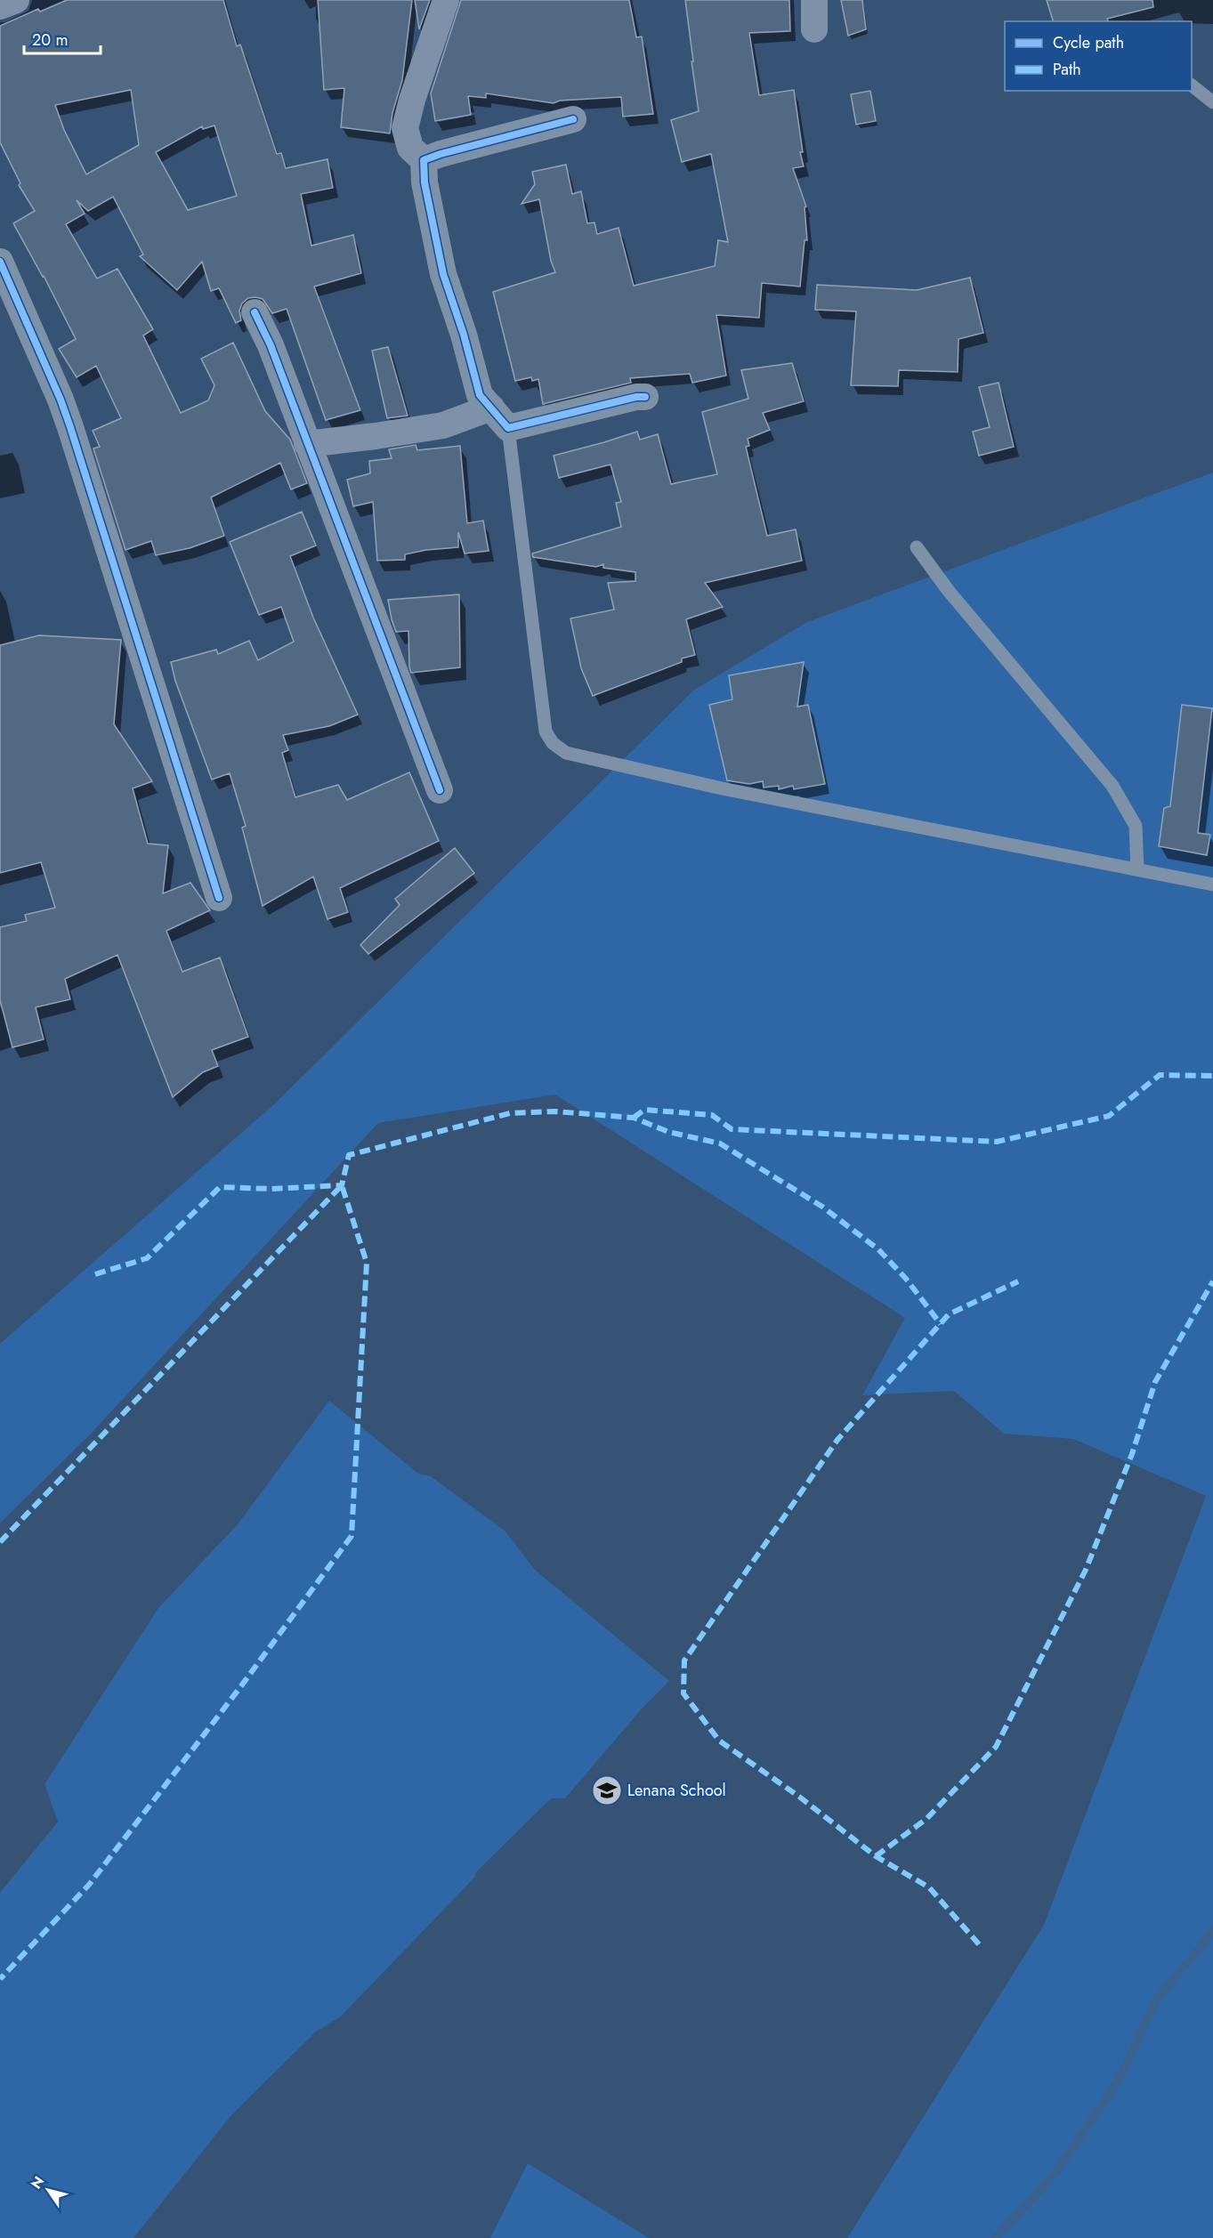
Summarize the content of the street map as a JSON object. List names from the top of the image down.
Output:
{
  "places": {
    "school or university": ["Lenana School"]
  },
  "legend": ["Cycle path", "Path"],
  "scale_bar": "20 m",
  "north": "top left"
}
